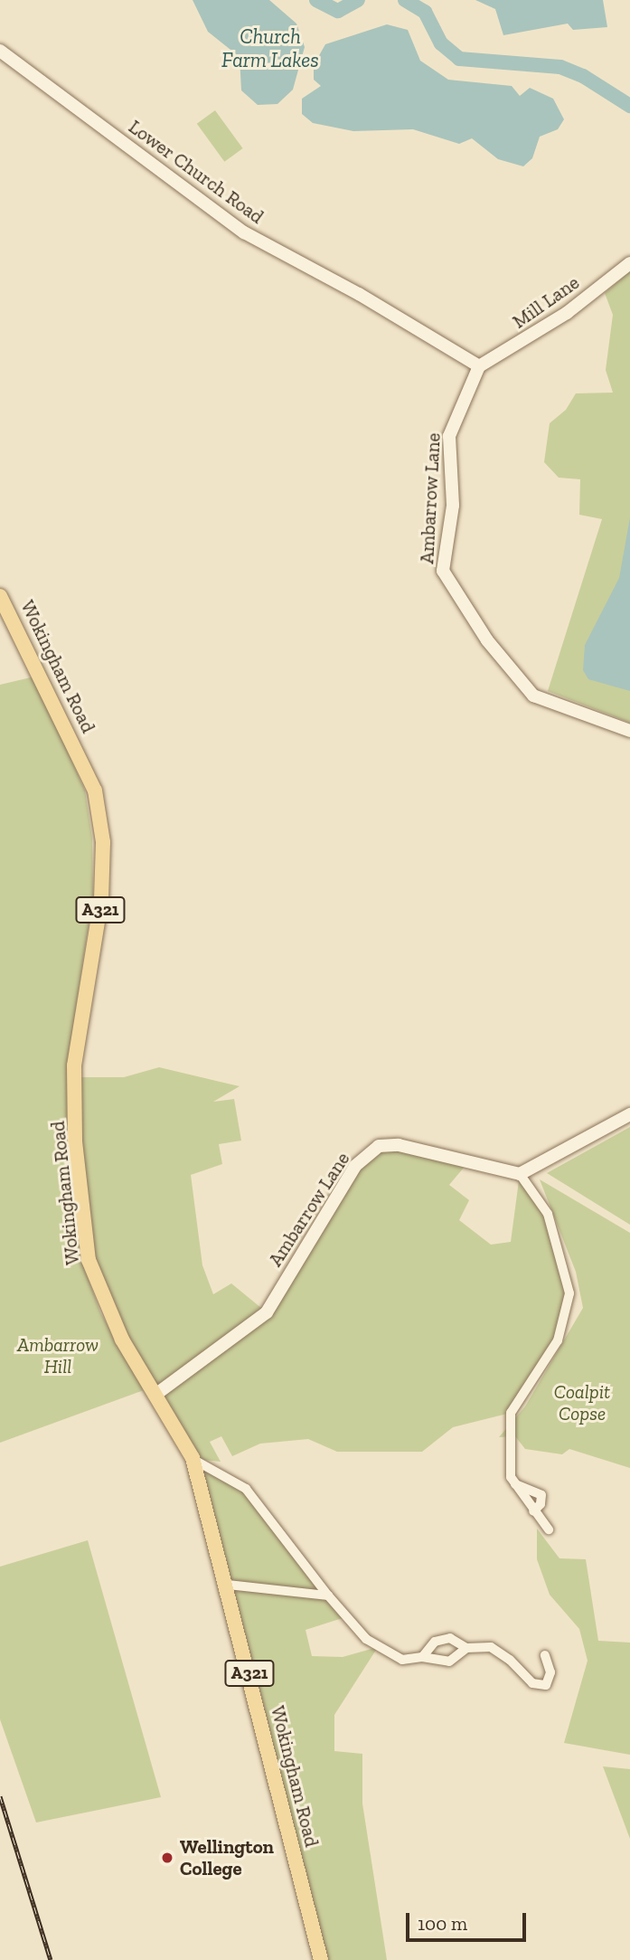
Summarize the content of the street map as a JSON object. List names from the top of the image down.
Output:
{
  "streets": {
    "main road": ["Wokingham Road", "A321"],
    "street": ["Lower Church Road", "Mill Lane", "Ambarrow Lane"]
  },
  "crossings": [
    ["Lower Church Road", "Mill Lane"],
    ["Lower Church Road", "Ambarrow Lane"],
    ["Mill Lane", "Ambarrow Lane"],
    ["Ambarrow Lane", "Wokingham Road"]
  ],
  "water": ["Church Farm Lakes"],
  "parks": ["Ambarrow Hill", "Coalpit Copse"],
  "places": ["Wellington College"],
  "scale_bar": "100 m"
}
